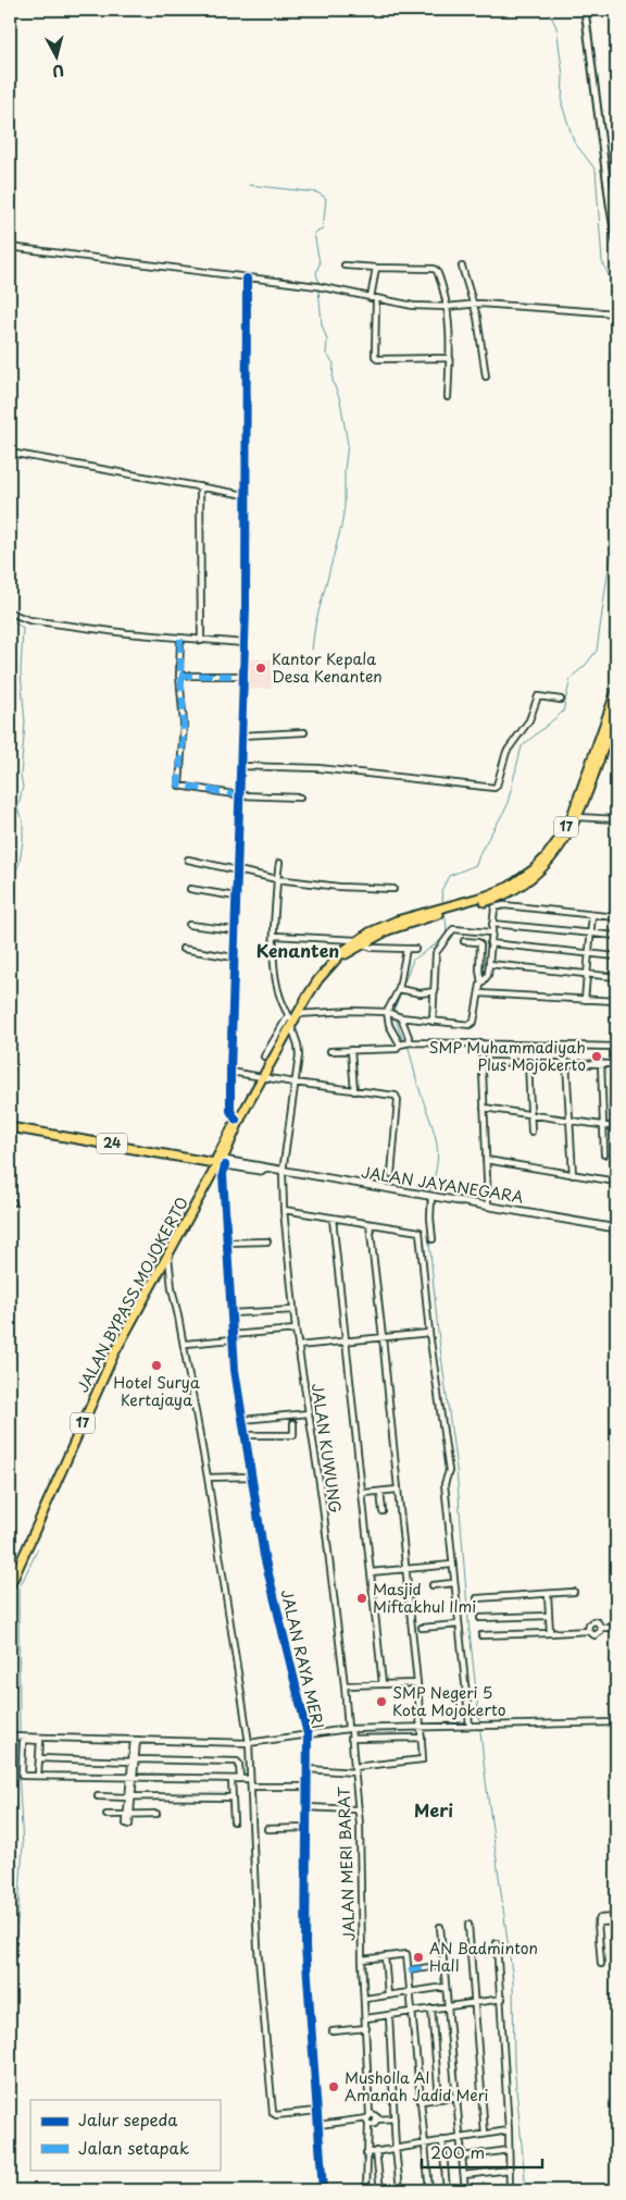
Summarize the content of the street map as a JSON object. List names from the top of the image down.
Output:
{
  "streets": {
    "highway": ["17", "24", "JALAN BYPASS MOJOKERTO"],
    "main road": ["JALAN JAYANEGARA"],
    "street": ["JALAN KUWUNG", "JALAN RAYA MERI", "JALAN MERI BARAT"]
  },
  "crossings": [
    ["24", "JALAN JAYANEGARA"],
    ["24", "JALAN BYPASS MOJOKERTO"],
    ["24", "JALAN RAYA MERI"],
    ["JALAN JAYANEGARA", "JALAN BYPASS MOJOKERTO"],
    ["JALAN JAYANEGARA", "JALAN KUWUNG"],
    ["JALAN JAYANEGARA", "JALAN RAYA MERI"],
    ["JALAN BYPASS MOJOKERTO", "JALAN KUWUNG"],
    ["JALAN BYPASS MOJOKERTO", "JALAN RAYA MERI"],
    ["JALAN KUWUNG", "JALAN MERI BARAT"]
  ],
  "districts": ["Kenanten", "Meri"],
  "places": [
    "Kantor Kepala Desa Kenanten",
    "SMP Muhammadiyah Plus Mojokerto",
    "Hotel Surya Kertajaya",
    "Masjid Miftakhul Ilmi",
    "SMP Negeri 5 Kota Mojokerto",
    "AN Badminton Hall",
    "Musholla Al Amanah Jadid Meri"
  ],
  "legend": ["Jalur sepeda", "Jalan setapak"],
  "scale_bar": "200 m",
  "north": "bottom"
}
